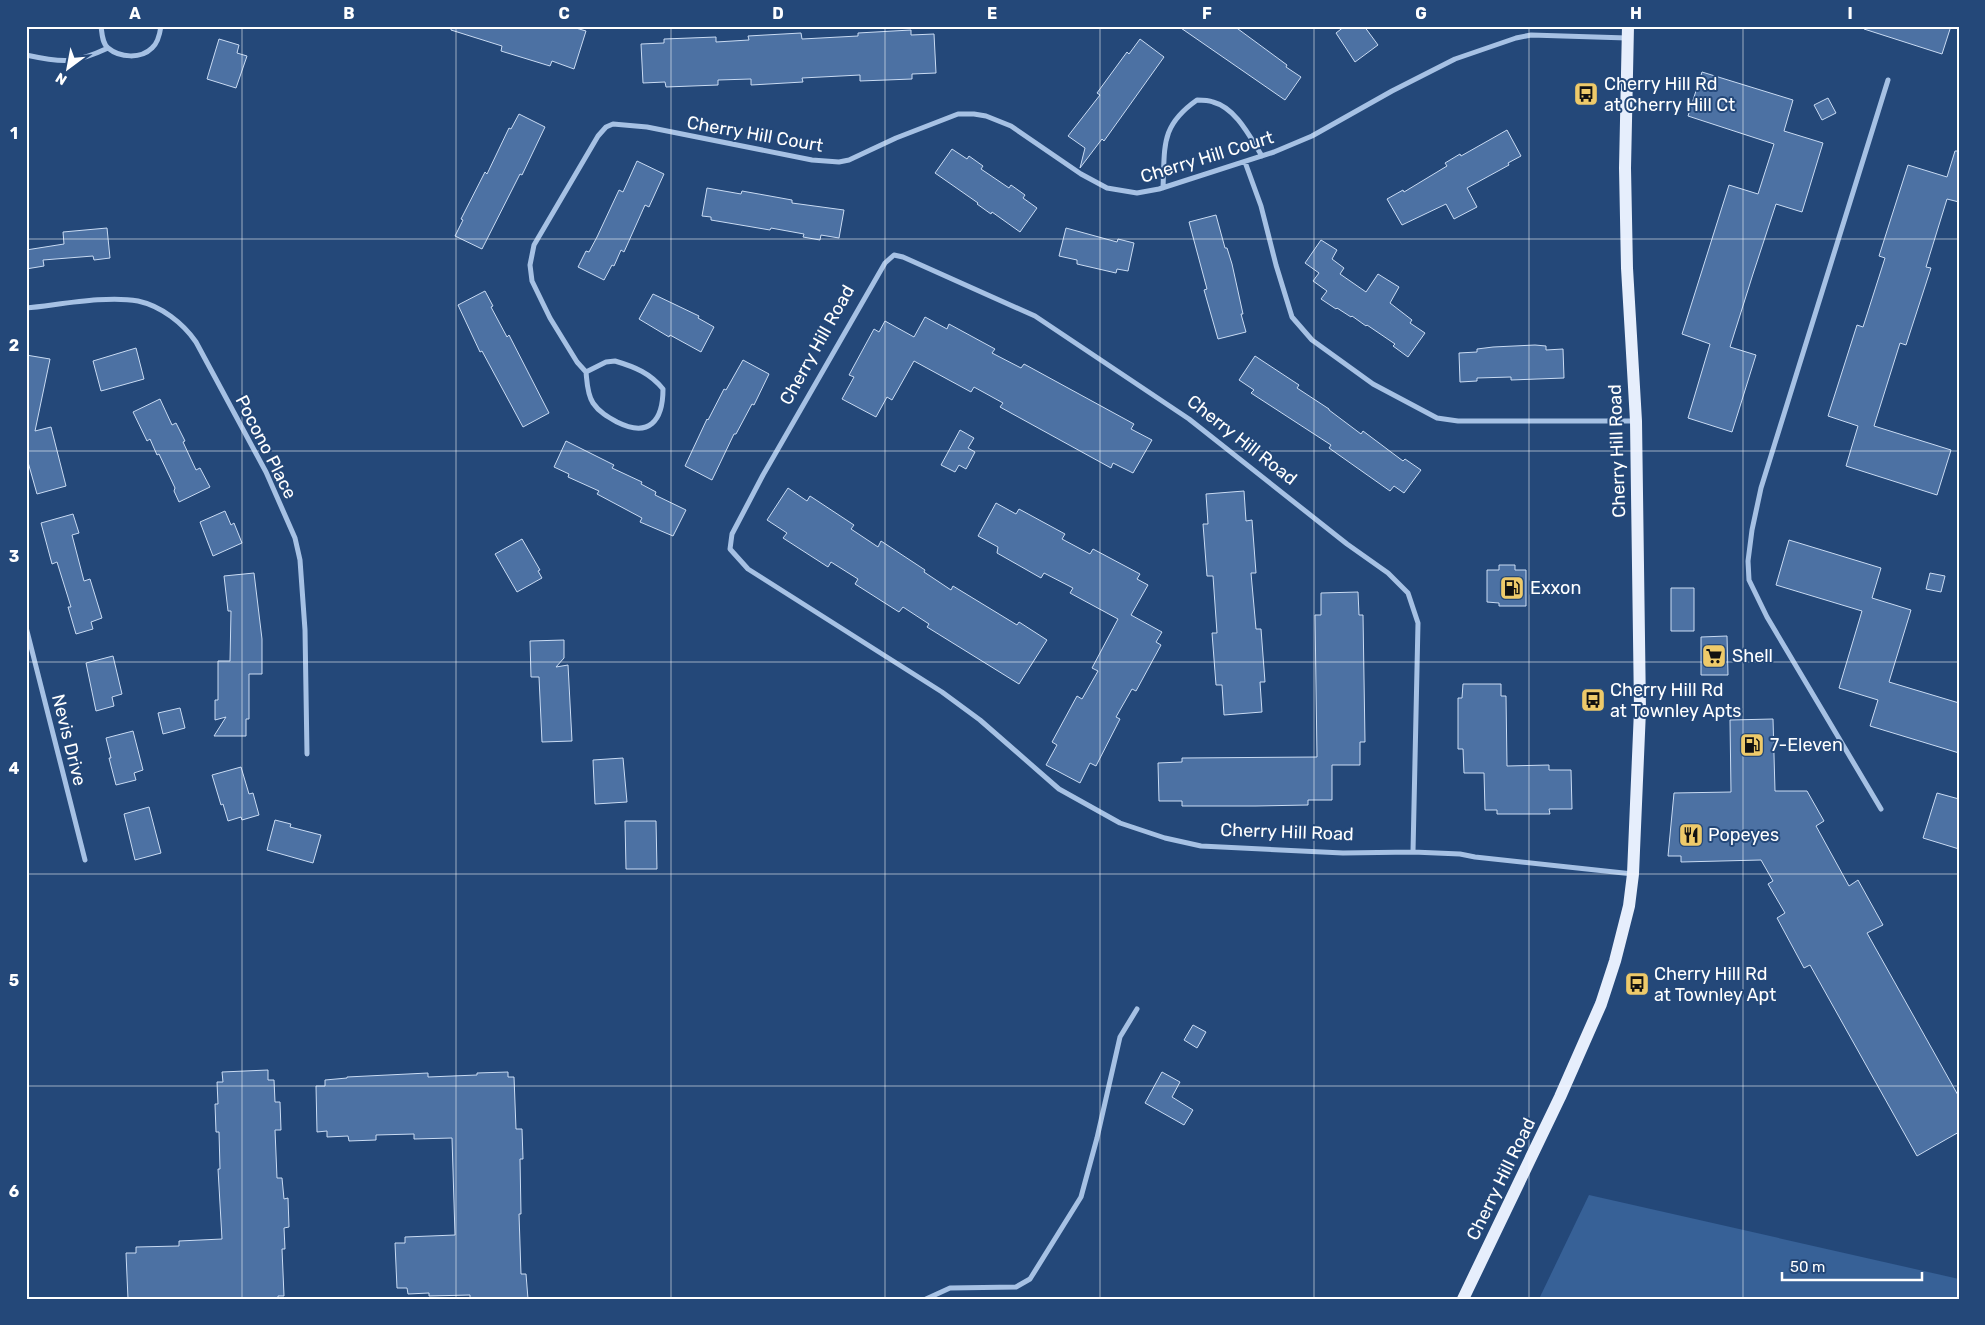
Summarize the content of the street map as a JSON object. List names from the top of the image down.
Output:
{
  "streets": {
    "main road": ["Cherry Hill Road"],
    "street": ["Cherry Hill Court", "Pocono Place", "Nevis Drive"]
  },
  "crossings": [
    ["Cherry Hill Court", "Cherry Hill Road"]
  ],
  "places": {
    "bus stop": ["Cherry Hill Rd at Cherry Hill Ct", "Cherry Hill Rd at Townley Apts", "Cherry Hill Rd at Townley Apt"],
    "fuel station": ["Exxon", "7-Eleven"],
    "supermarket": ["Shell"],
    "restaurant": ["Popeyes"]
  },
  "scale_bar": "50 m",
  "north": "bottom left",
  "grid": {
    "columns": [
      "A",
      "B",
      "C",
      "D",
      "E",
      "F",
      "G",
      "H",
      "I"
    ],
    "rows": [
      "1",
      "2",
      "3",
      "4",
      "5",
      "6"
    ]
  }
}
